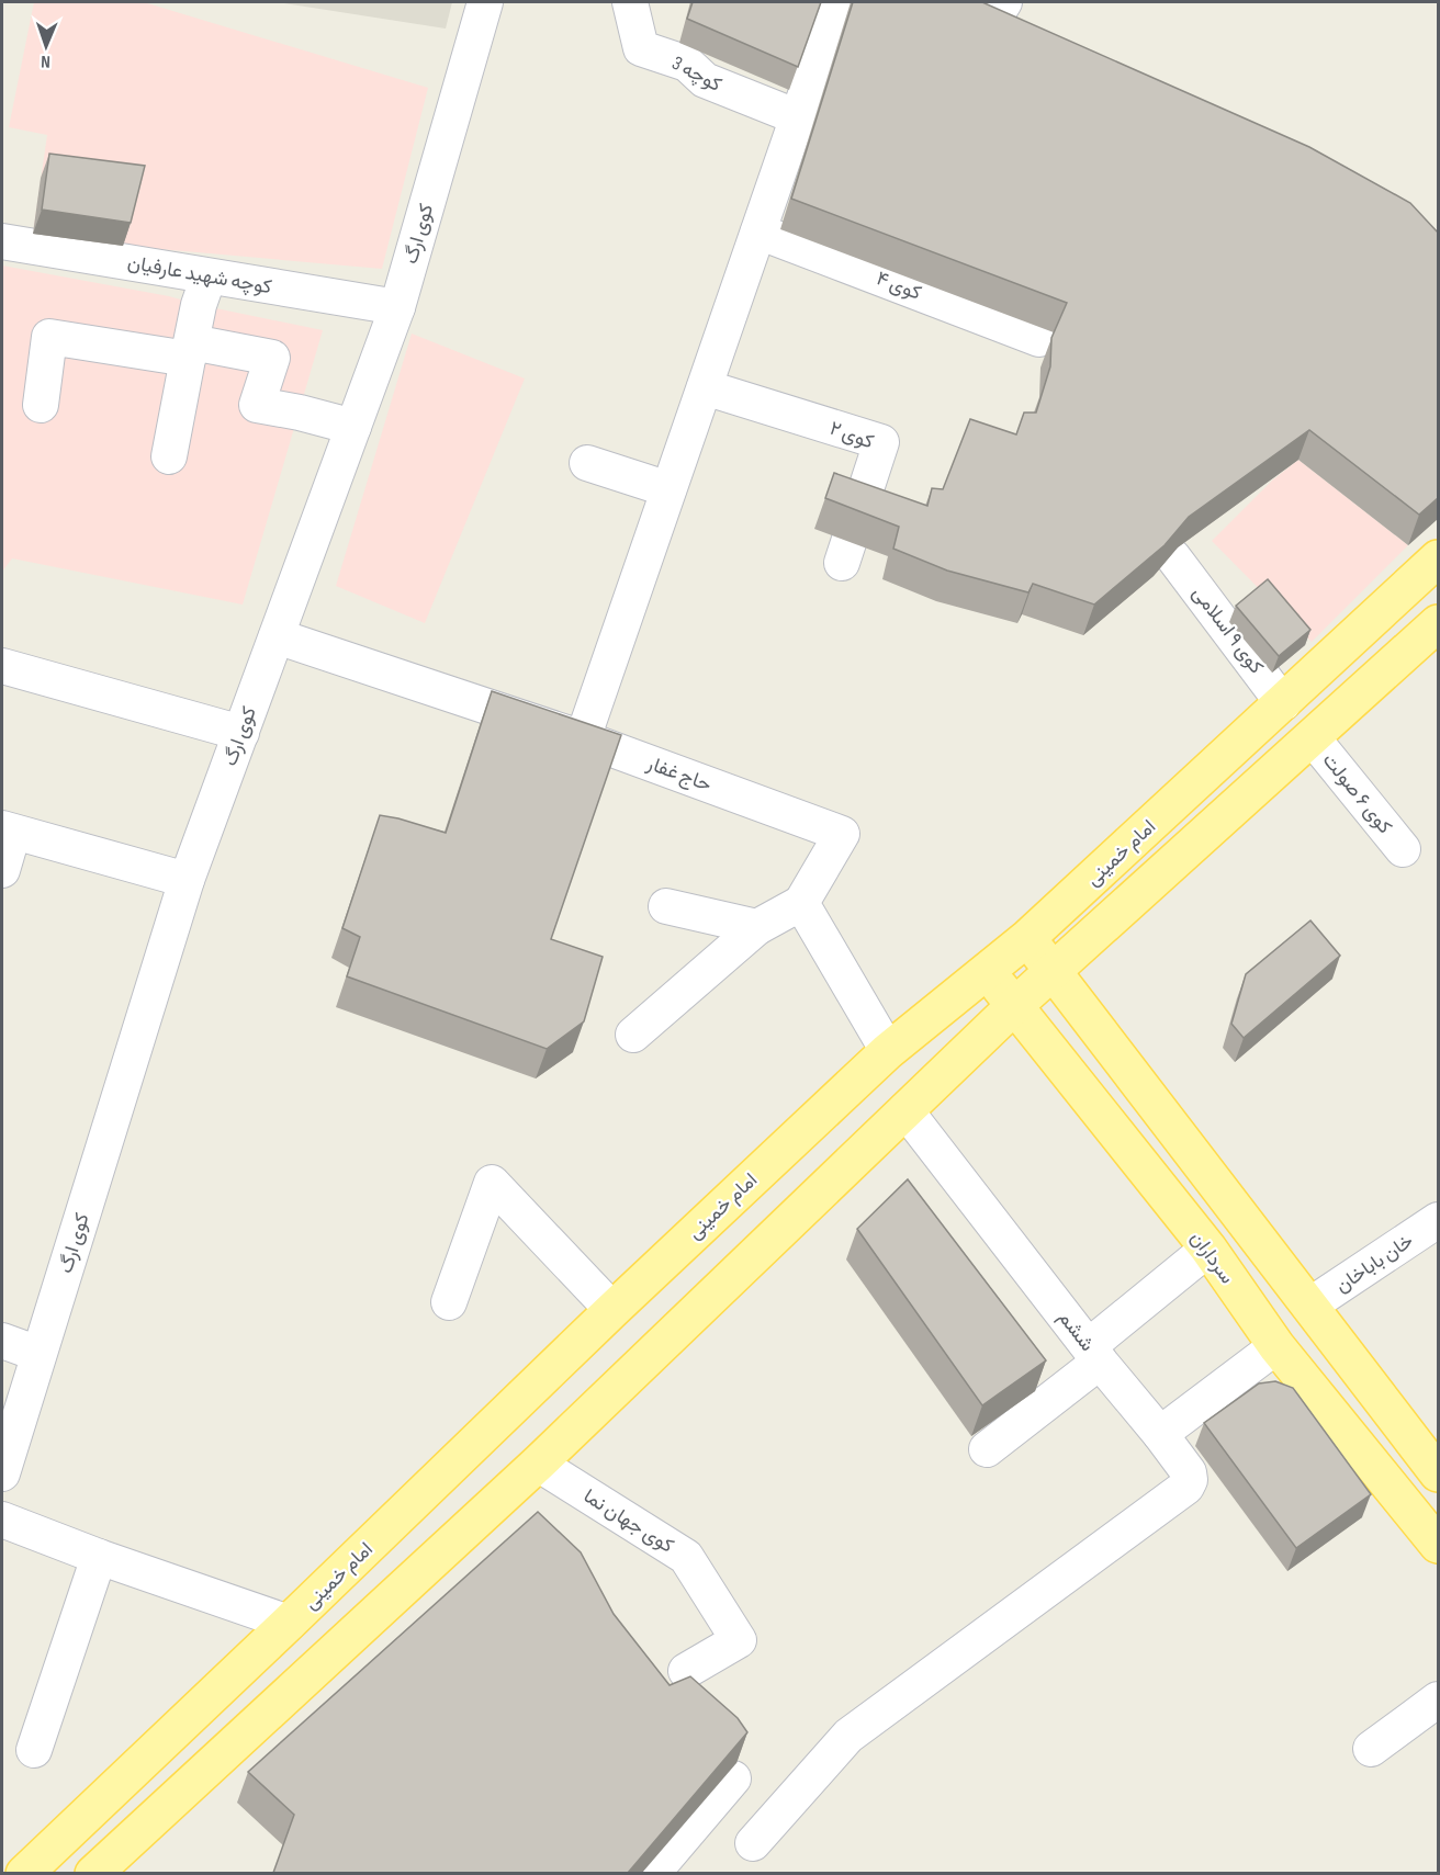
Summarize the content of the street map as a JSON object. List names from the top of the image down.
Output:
{
  "streets": {
    "main road": ["امام خمینی", "سرداران"],
    "street": [
      "کوچه 3",
      "کوی ارگ",
      "کوچه شهید عارفیان",
      "کوی ۴",
      "کوی ۲",
      "کوی ۹ اسلامی",
      "حاج غفار",
      "کوی ۶ صولت",
      "خان باباخان",
      "ششم",
      "کوی جهان نما"
    ]
  },
  "crossings": [
    ["کوی ارگ", "کوچه شهید عارفیان"],
    ["کوی ارگ", "حاج غفار"],
    ["کوی ۹ اسلامی", "امام خمینی"],
    ["امام خمینی", "سرداران"]
  ],
  "north": "bottom"
}
